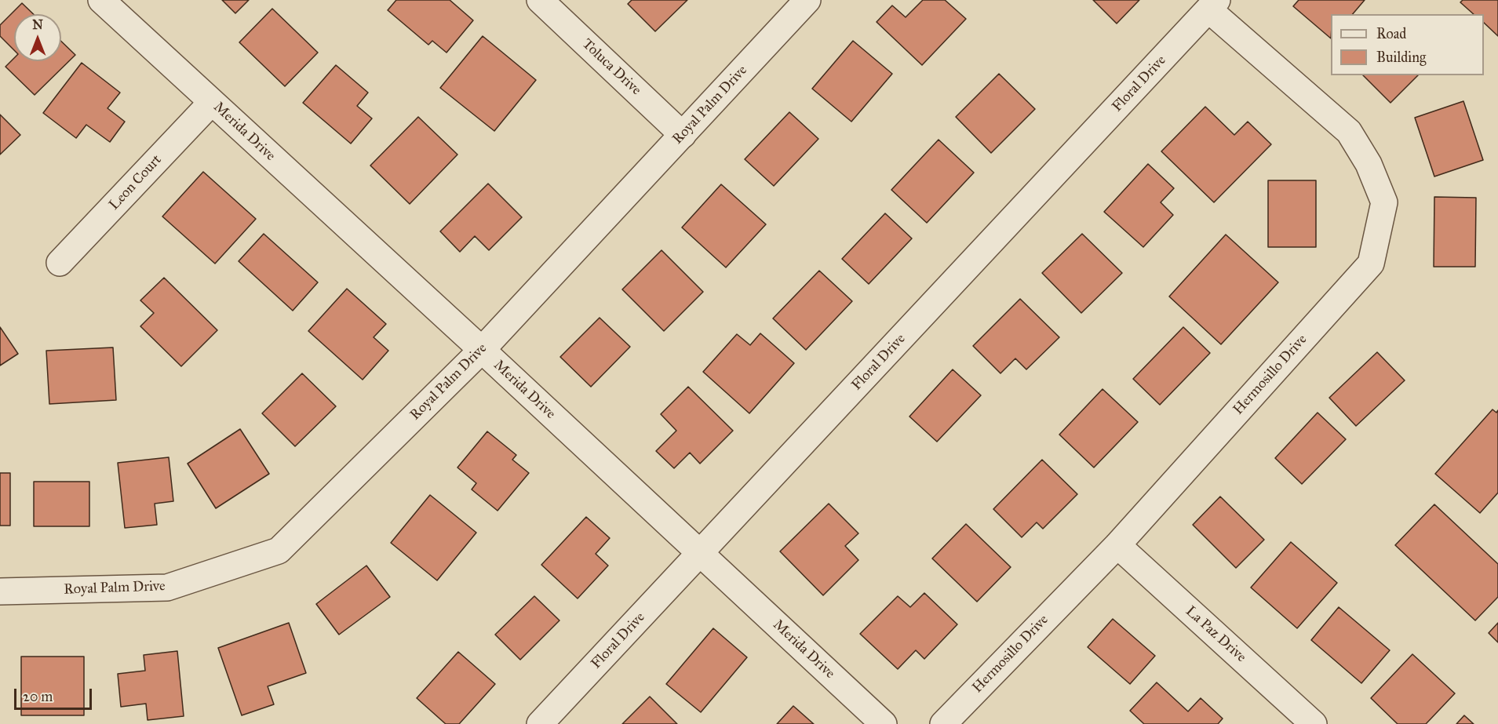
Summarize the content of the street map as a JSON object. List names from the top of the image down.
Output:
{
  "streets": {
    "street": [
      "Toluca Drive",
      "Floral Drive",
      "Royal Palm Drive",
      "Merida Drive",
      "Leon Court",
      "Hermosillo Drive",
      "La Paz Drive"
    ]
  },
  "crossings": [
    ["Toluca Drive", "Royal Palm Drive"],
    ["Floral Drive", "Merida Drive"],
    ["Floral Drive", "Hermosillo Drive"],
    ["Royal Palm Drive", "Merida Drive"],
    ["Merida Drive", "Leon Court"],
    ["Hermosillo Drive", "La Paz Drive"]
  ],
  "legend": ["Road", "Building"],
  "scale_bar": "20 m",
  "north": "top"
}
